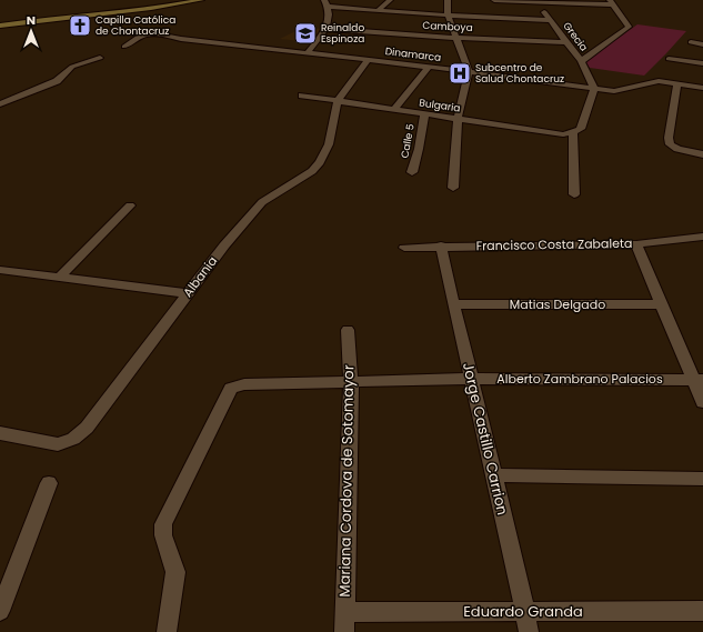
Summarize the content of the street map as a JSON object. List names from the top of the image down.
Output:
{
  "streets": {
    "street": [
      "Camboya",
      "Grecia",
      "Dinamarca",
      "Bulgaria",
      "Calle 5",
      "Francisco Costa Zabaleta",
      "Albania",
      "Matias Delgado",
      "Alberto Zambrano Palacios",
      "Jorge Castillo Carrion",
      "Mariana Cordova de Sotomayor",
      "Eduardo Granda"
    ]
  },
  "crossings": [
    ["Camboya", "Grecia"],
    ["Grecia", "Dinamarca"],
    ["Dinamarca", "Albania"],
    ["Bulgaria", "Calle 5"],
    ["Bulgaria", "Albania"],
    ["Francisco Costa Zabaleta", "Jorge Castillo Carrion"],
    ["Matias Delgado", "Jorge Castillo Carrion"],
    ["Alberto Zambrano Palacios", "Jorge Castillo Carrion"],
    ["Alberto Zambrano Palacios", "Mariana Cordova de Sotomayor"],
    ["Jorge Castillo Carrion", "Eduardo Granda"],
    ["Mariana Cordova de Sotomayor", "Eduardo Granda"]
  ],
  "places": {
    "church": ["Capilla Católica de Chontacruz"],
    "school or university": ["Reinaldo Espinoza"],
    "hospital": ["Subcentro de Salud Chontacruz"]
  },
  "north": "top"
}
